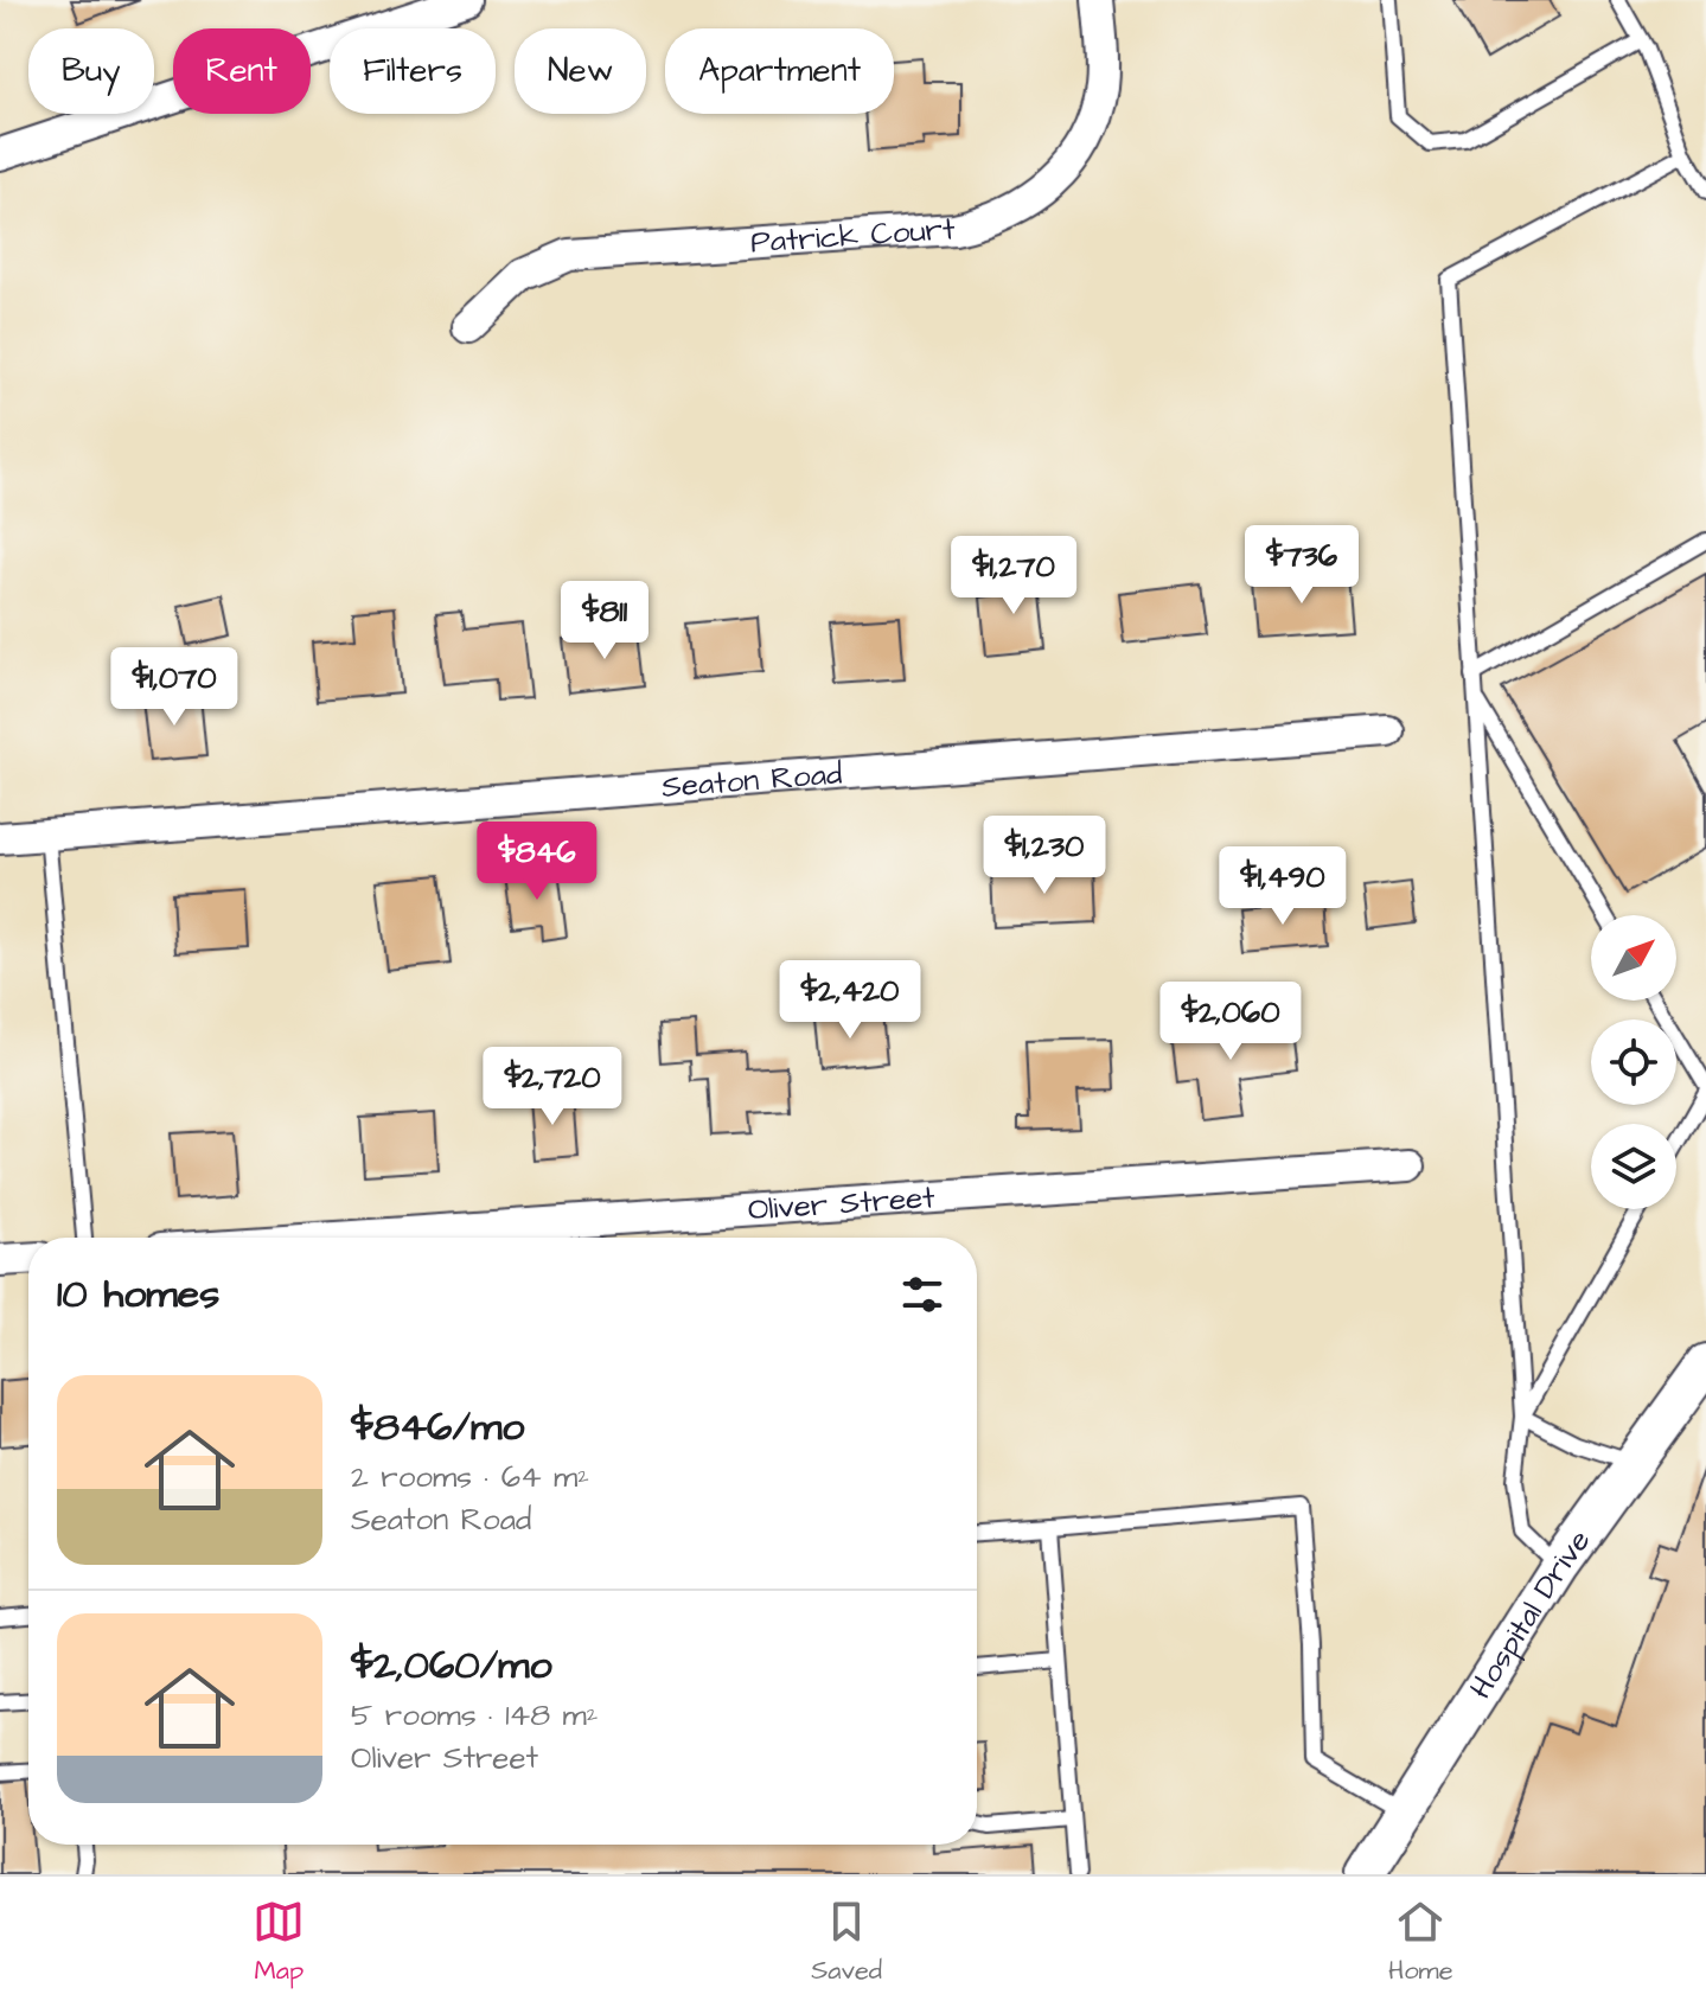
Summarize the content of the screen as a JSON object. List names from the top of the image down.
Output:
{
  "streets": {
    "street": [
      "Patrick Court",
      "Seaton Road",
      "Oliver Street",
      "Hospital Drive"
    ]
  },
  "north": "top right",
  "page": {
    "chip": [
      "Buy",
      "Rent",
      "Filters",
      "New",
      "Apartment"
    ],
    "price": [
      "$736",
      "$1,270",
      "$811",
      "$1,070",
      "$1,230",
      "$846",
      "$1,490",
      "$2,420",
      "$2,060",
      "$2,720"
    ],
    "heading": "10 homes",
    "list": [
      {
        "name": "$846/mo",
        "note": "2 rooms · 64 m² · Seaton Road"
      },
      {
        "name": "$2,060/mo",
        "note": "5 rooms · 148 m² · Oliver Street"
      }
    ],
    "tabs": ["Map", "Saved", "Home"]
  }
}
